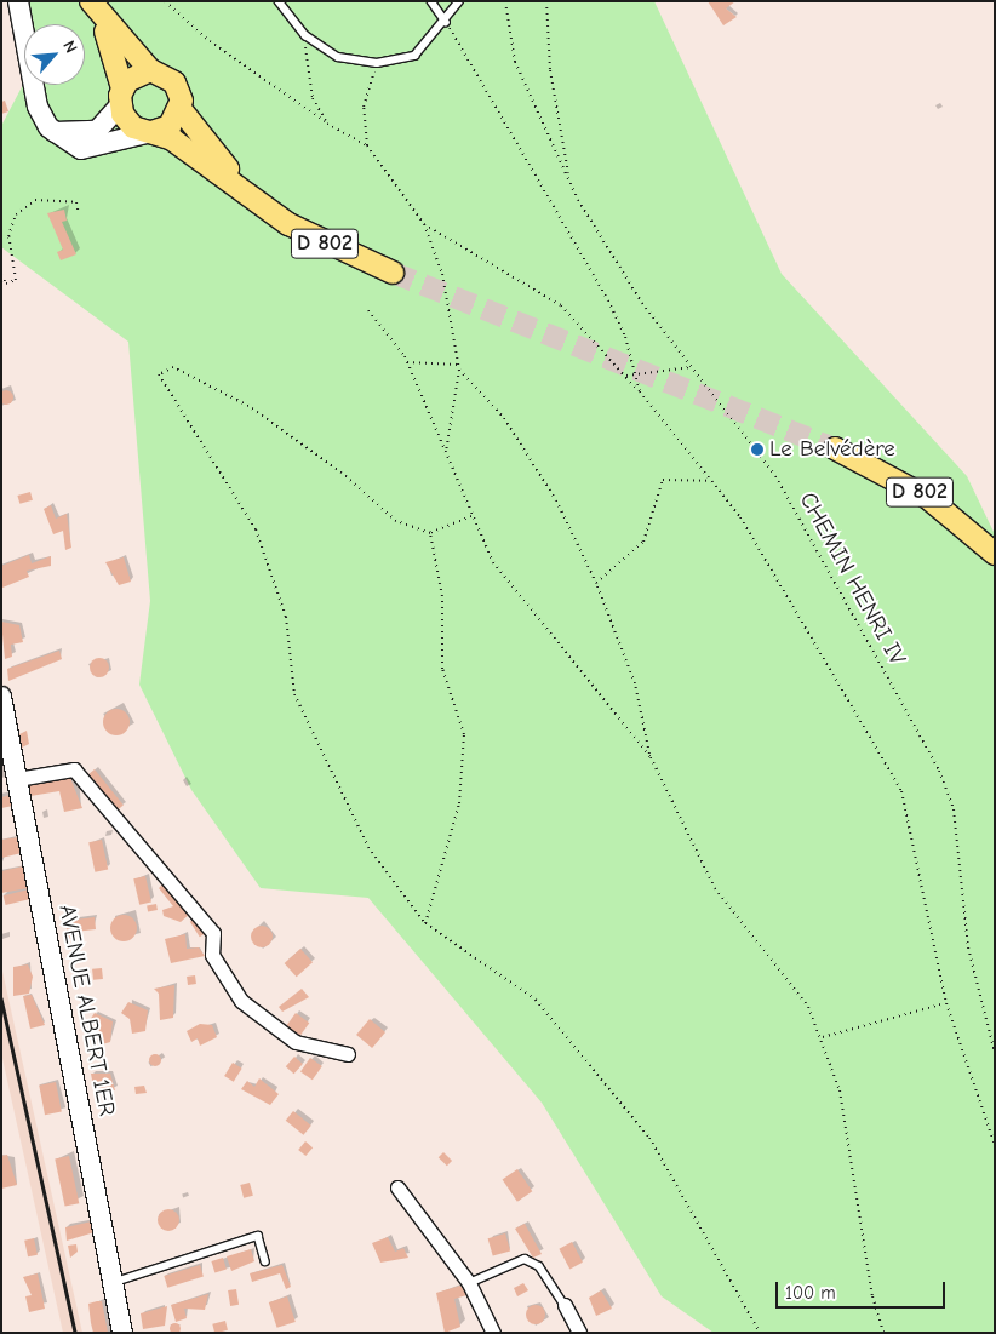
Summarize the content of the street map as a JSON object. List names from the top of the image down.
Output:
{
  "streets": {
    "main road": ["D 802", "AVENUE ALBERT 1ER"],
    "path": ["CHEMIN HENRI IV"]
  },
  "places": ["Le Belvédère"],
  "scale_bar": "100 m",
  "north": "top right"
}
